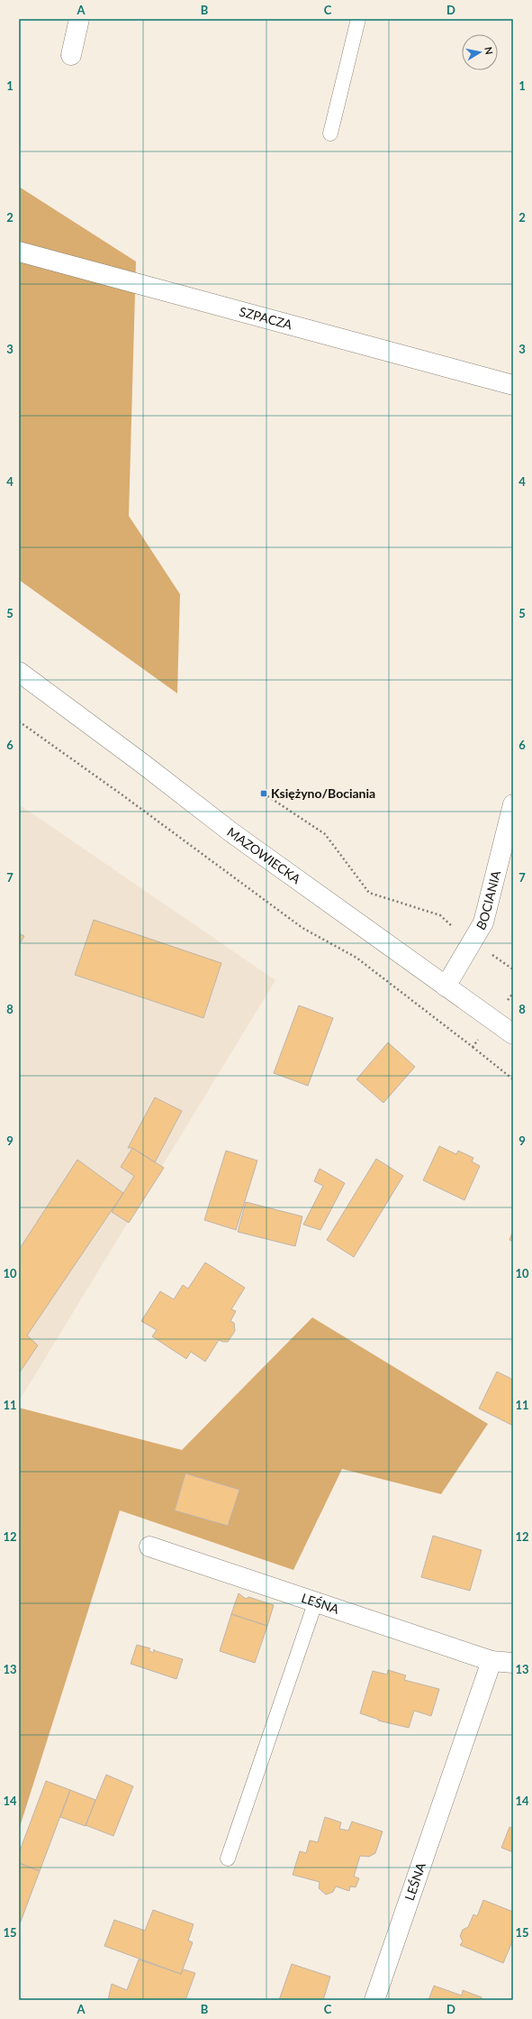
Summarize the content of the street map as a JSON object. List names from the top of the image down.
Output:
{
  "streets": {
    "street": [
      "SZPACZA",
      "MAZOWIECKA",
      "BOCIANIA",
      "LEŚNA"
    ]
  },
  "crossings": [
    ["MAZOWIECKA", "BOCIANIA"]
  ],
  "places": {
    "transit": ["Księżyno/Bociania"]
  },
  "north": "right",
  "grid": {
    "columns": [
      "A",
      "B",
      "C",
      "D"
    ],
    "rows": [
      "1",
      "2",
      "3",
      "4",
      "5",
      "6",
      "7",
      "8",
      "9",
      "10",
      "11",
      "12",
      "13",
      "14",
      "15"
    ]
  }
}
